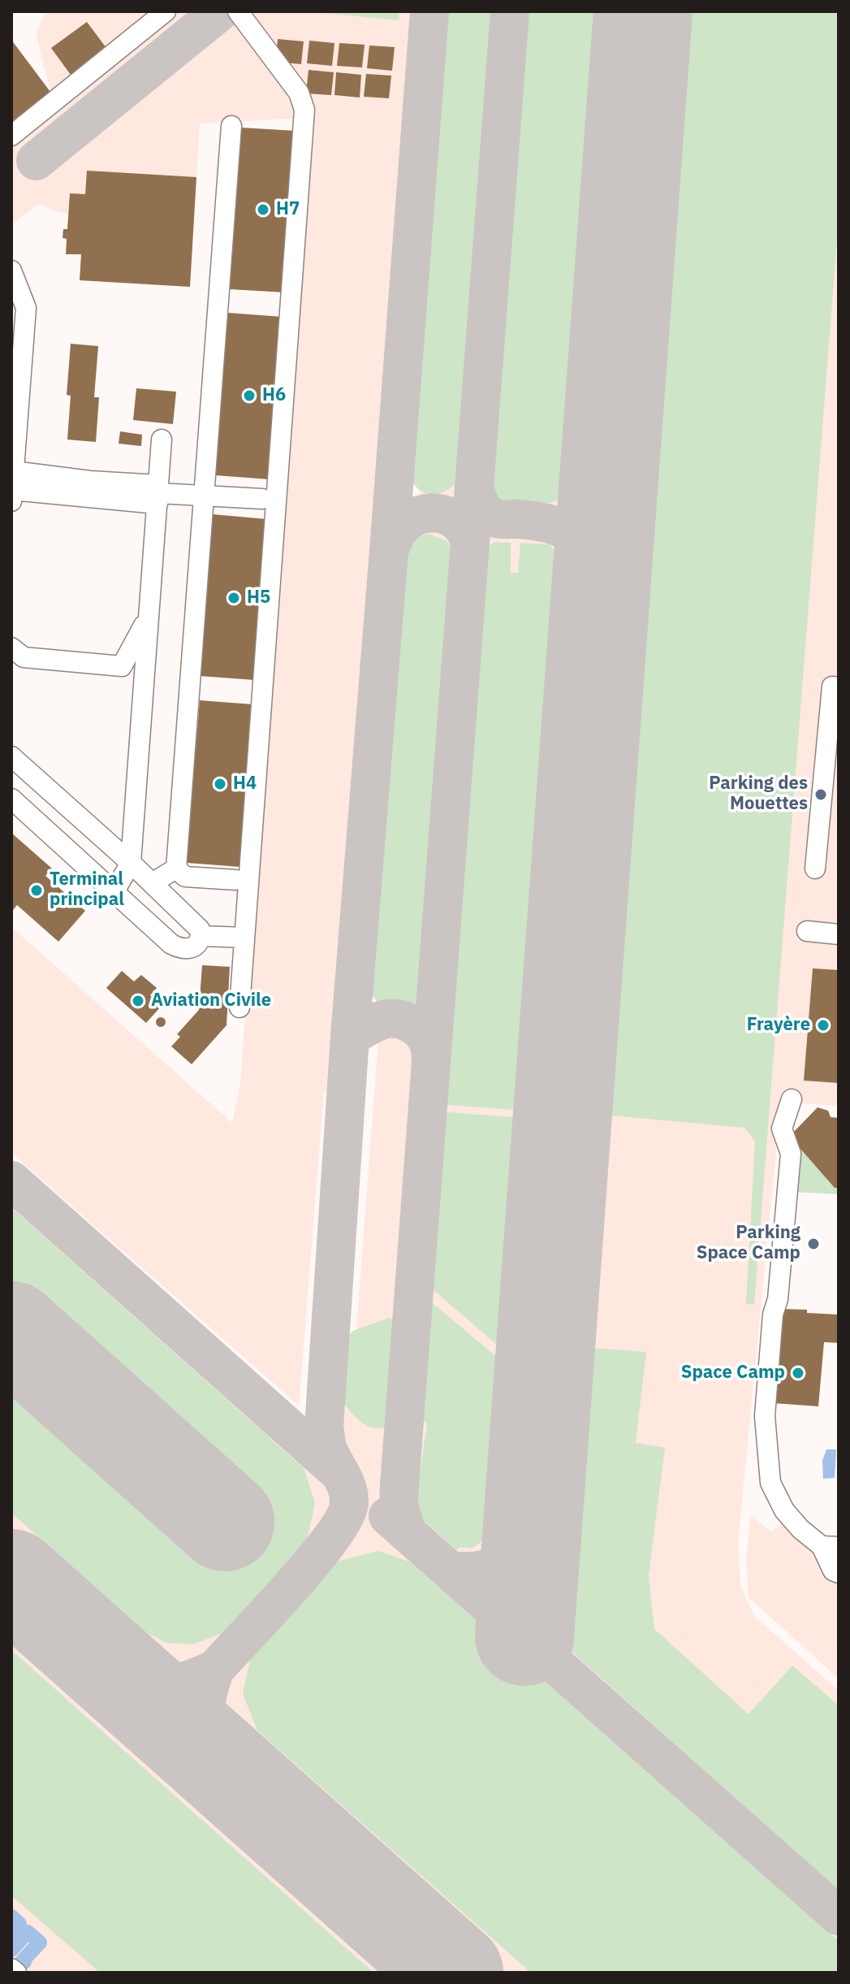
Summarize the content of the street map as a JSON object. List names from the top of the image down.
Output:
{
  "places": [
    "H7",
    "H6",
    "H5",
    "H4",
    "Parking des Mouettes",
    "Terminal principal",
    "Aviation Civile",
    "Frayère",
    "Parking Space Camp",
    "Space Camp"
  ]
}
